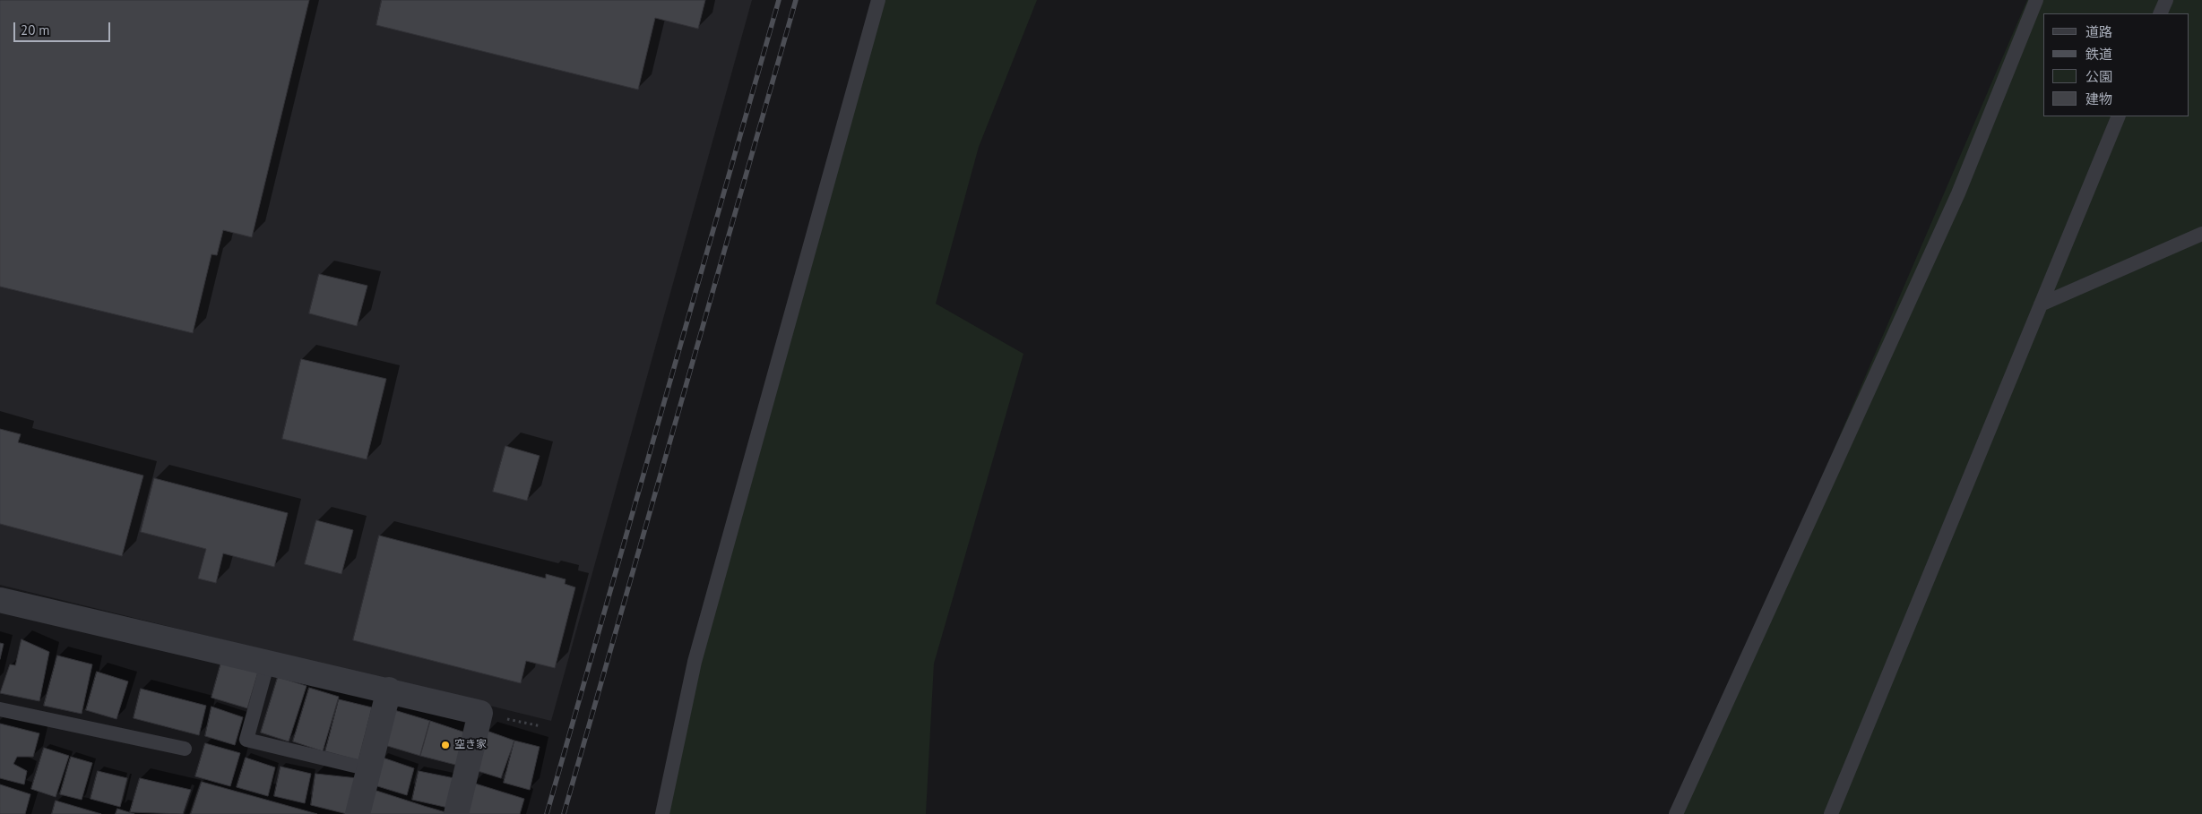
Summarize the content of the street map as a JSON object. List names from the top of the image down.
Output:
{
  "places": ["空き家"],
  "legend": [
    "道路",
    "鉄道",
    "公園",
    "建物"
  ],
  "scale_bar": "20 m"
}
